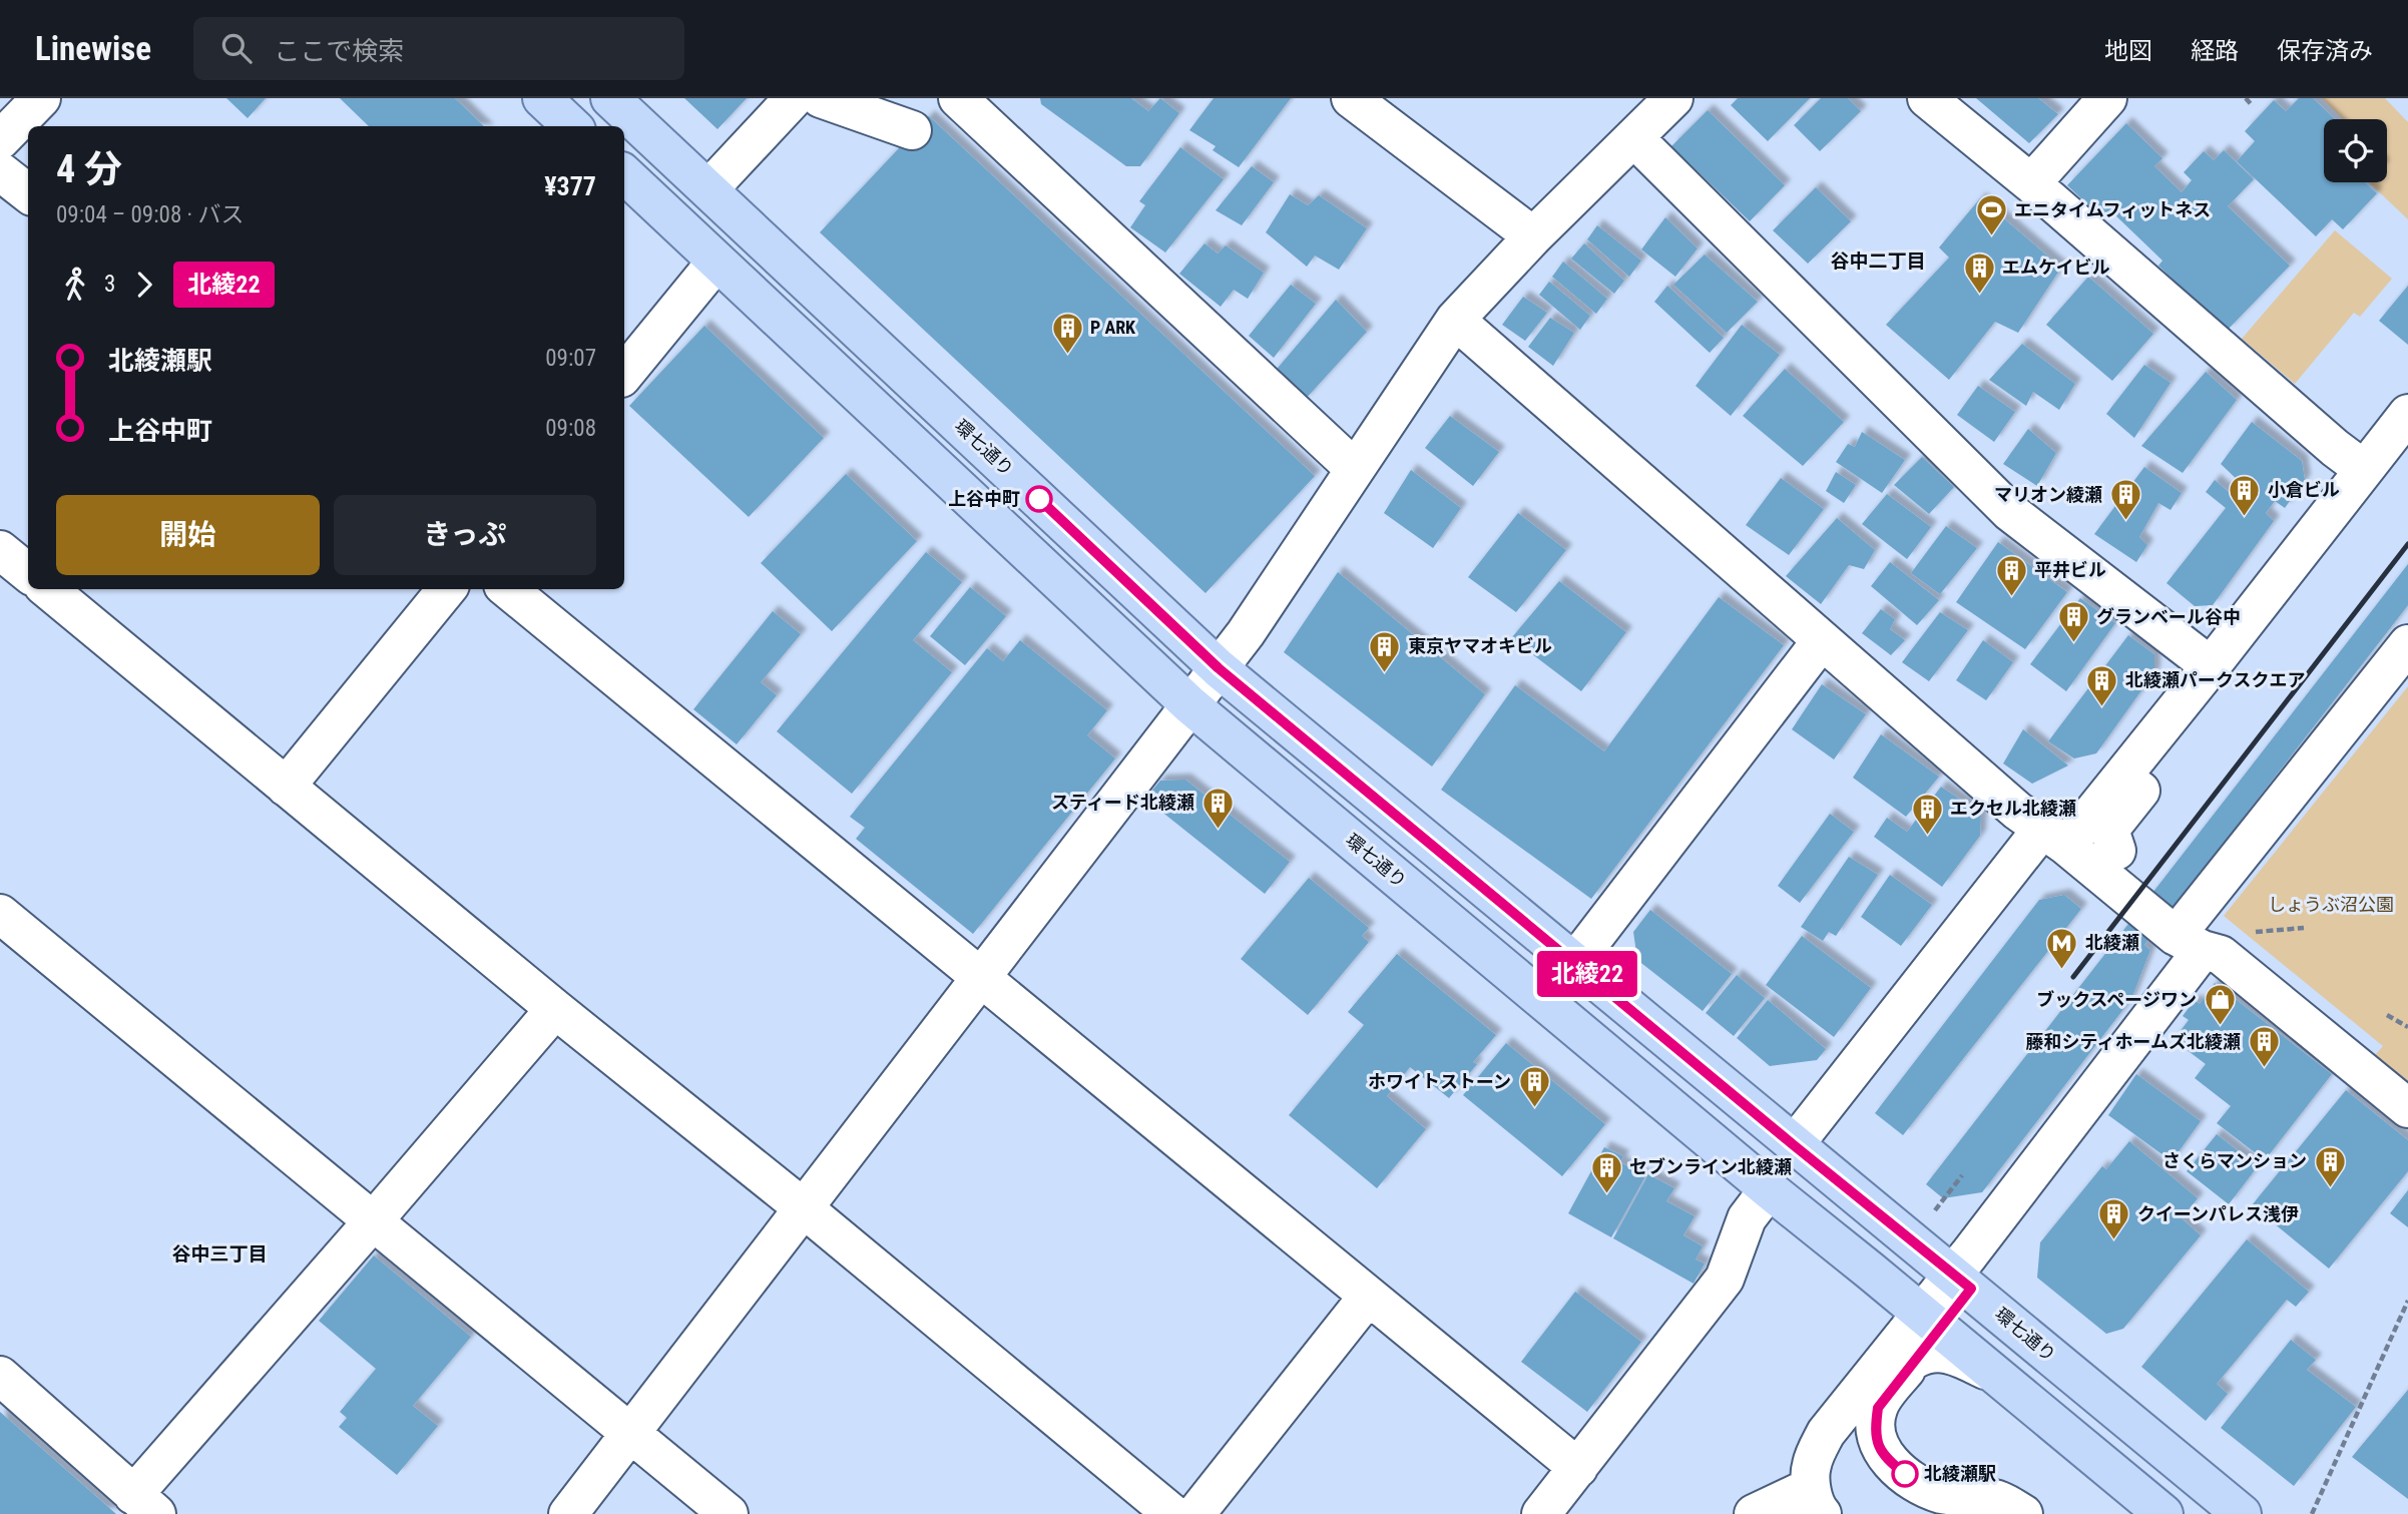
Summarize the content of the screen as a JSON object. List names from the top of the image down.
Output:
{
  "streets": {
    "main road": ["環七通り"]
  },
  "districts": ["谷中二丁目", "谷中三丁目"],
  "parks": ["しょうぶ沼公園"],
  "places": {
    "sports": ["エニタイムフィットネス"],
    "building": [
      "エムケイビル",
      "P ARK",
      "小倉ビル",
      "マリオン綾瀬",
      "平井ビル",
      "グランベール谷中",
      "東京ヤマオキビル",
      "北綾瀬パークスクエア",
      "スティード北綾瀬",
      "エクセル北綾瀬",
      "藤和シティホームズ北綾瀬",
      "ホワイトストーン",
      "さくらマンション",
      "セブンライン北綾瀬",
      "クイーンパレス浅伊"
    ],
    "other": ["上谷中町", "北綾瀬駅"],
    "metro station": ["北綾瀬"],
    "shop": ["ブックスページワン"]
  },
  "lines": ["bus line 北綾22"],
  "page": {
    "header": "Linewise",
    "search": "ここで検索",
    "nav": ["地図", "経路", "保存済み"],
    "on_map": "北綾22",
    "heading": ["4 分", "09:04 – 09:08 · バス", "¥377"],
    "legs": ["3", "北綾22"],
    "list": [
      {
        "name": "北綾瀬駅",
        "value": "09:07"
      },
      {
        "name": "上谷中町",
        "value": "09:08"
      }
    ],
    "buttons": ["開始", "きっぷ"]
  }
}
